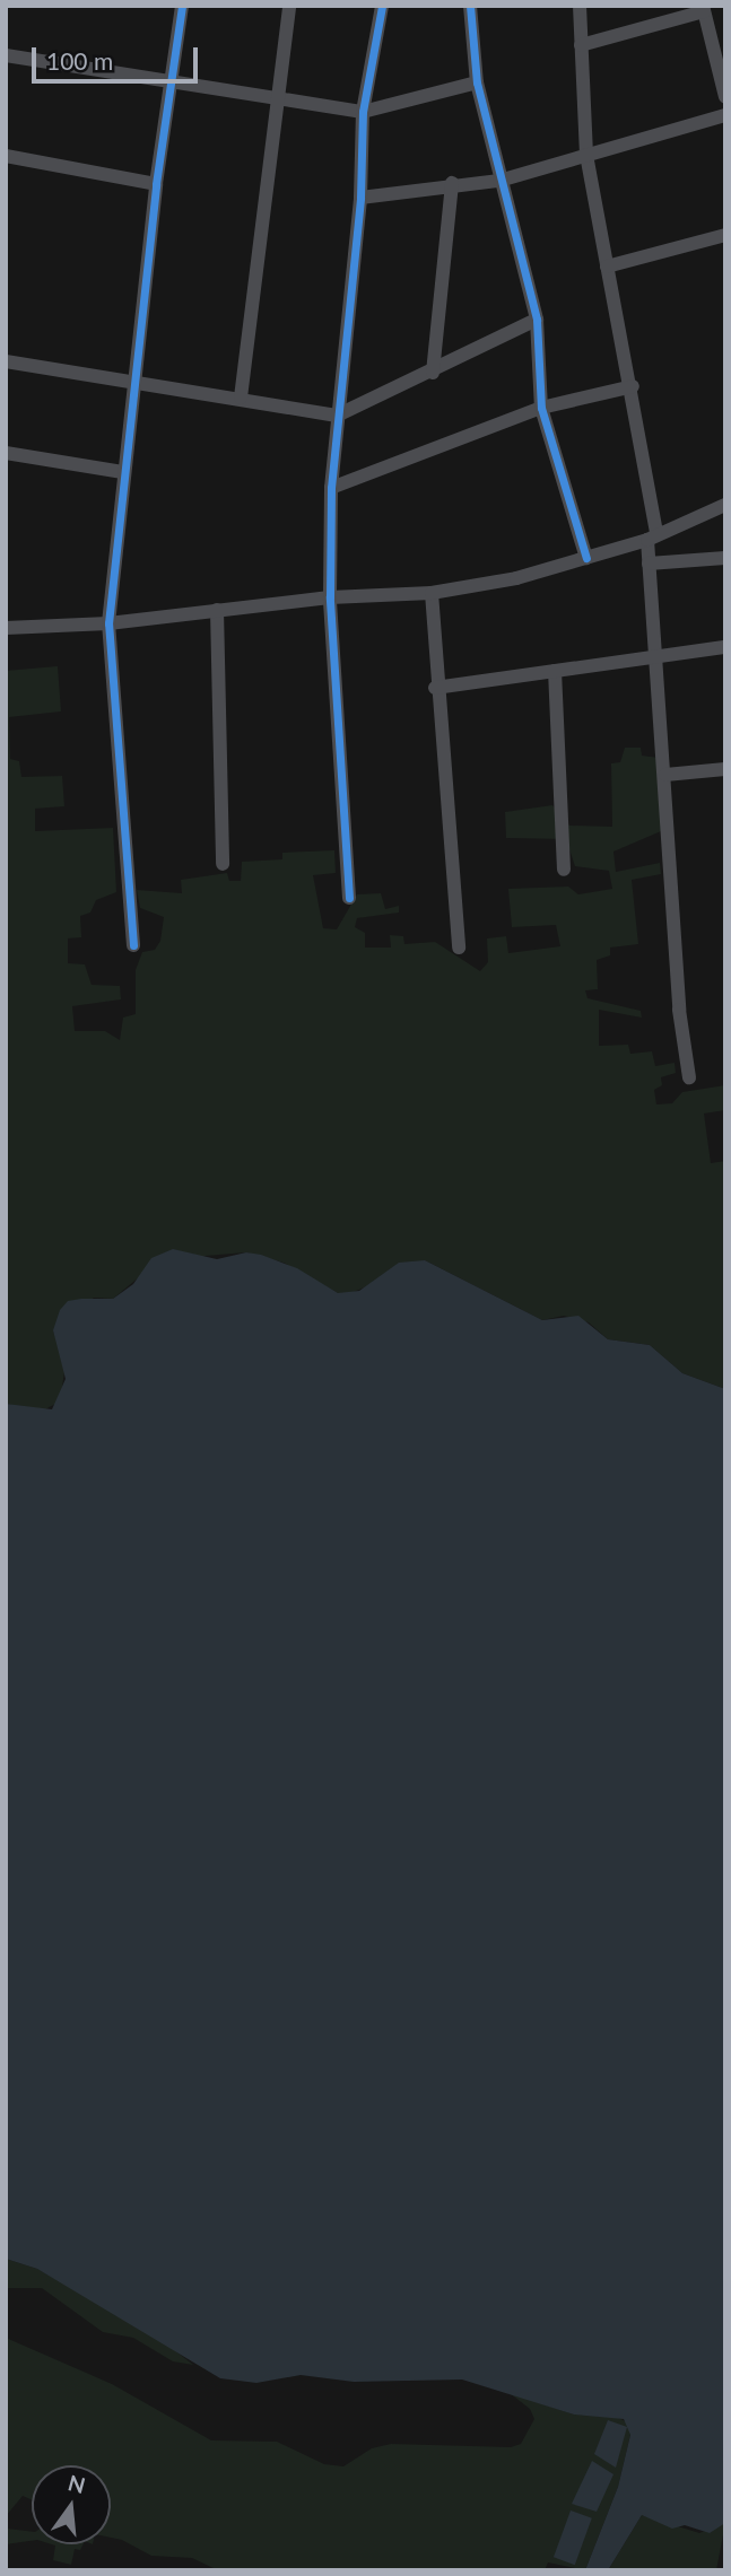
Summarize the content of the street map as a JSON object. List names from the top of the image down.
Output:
{
  "scale_bar": "100 m",
  "north": "top"
}
